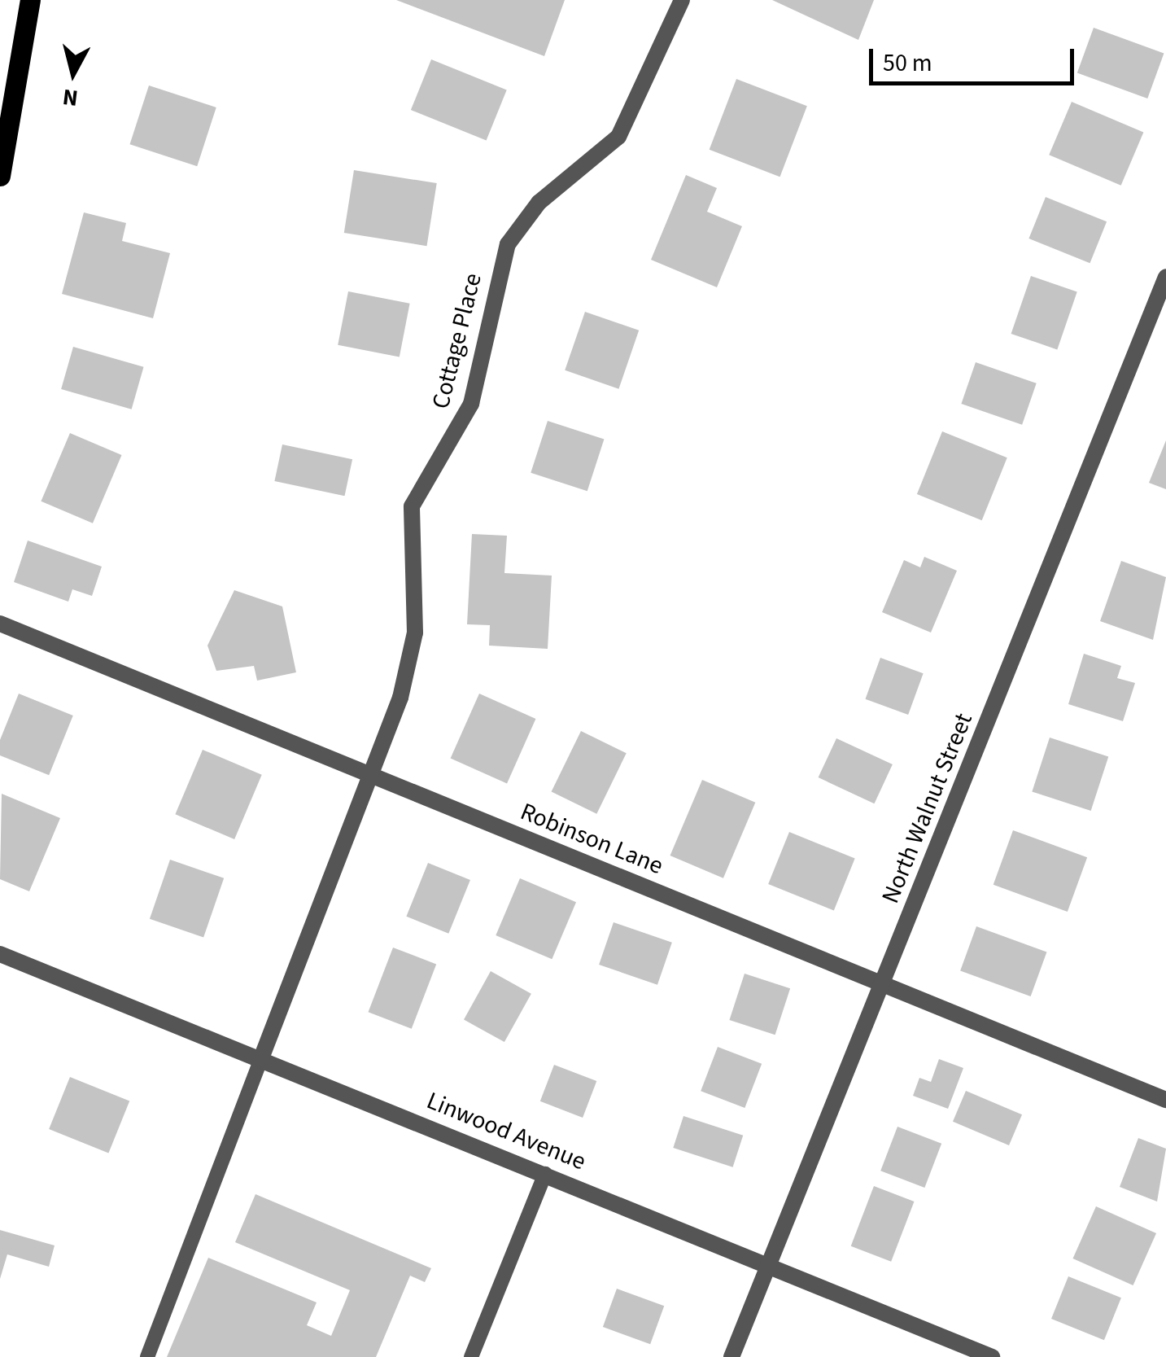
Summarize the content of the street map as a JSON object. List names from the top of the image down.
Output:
{
  "streets": {
    "street": [
      "Cottage Place",
      "North Walnut Street",
      "Robinson Lane",
      "Linwood Avenue"
    ]
  },
  "crossings": [
    ["Cottage Place", "Robinson Lane"],
    ["Cottage Place", "Linwood Avenue"],
    ["North Walnut Street", "Robinson Lane"],
    ["North Walnut Street", "Linwood Avenue"]
  ],
  "scale_bar": "50 m",
  "north": "bottom"
}
